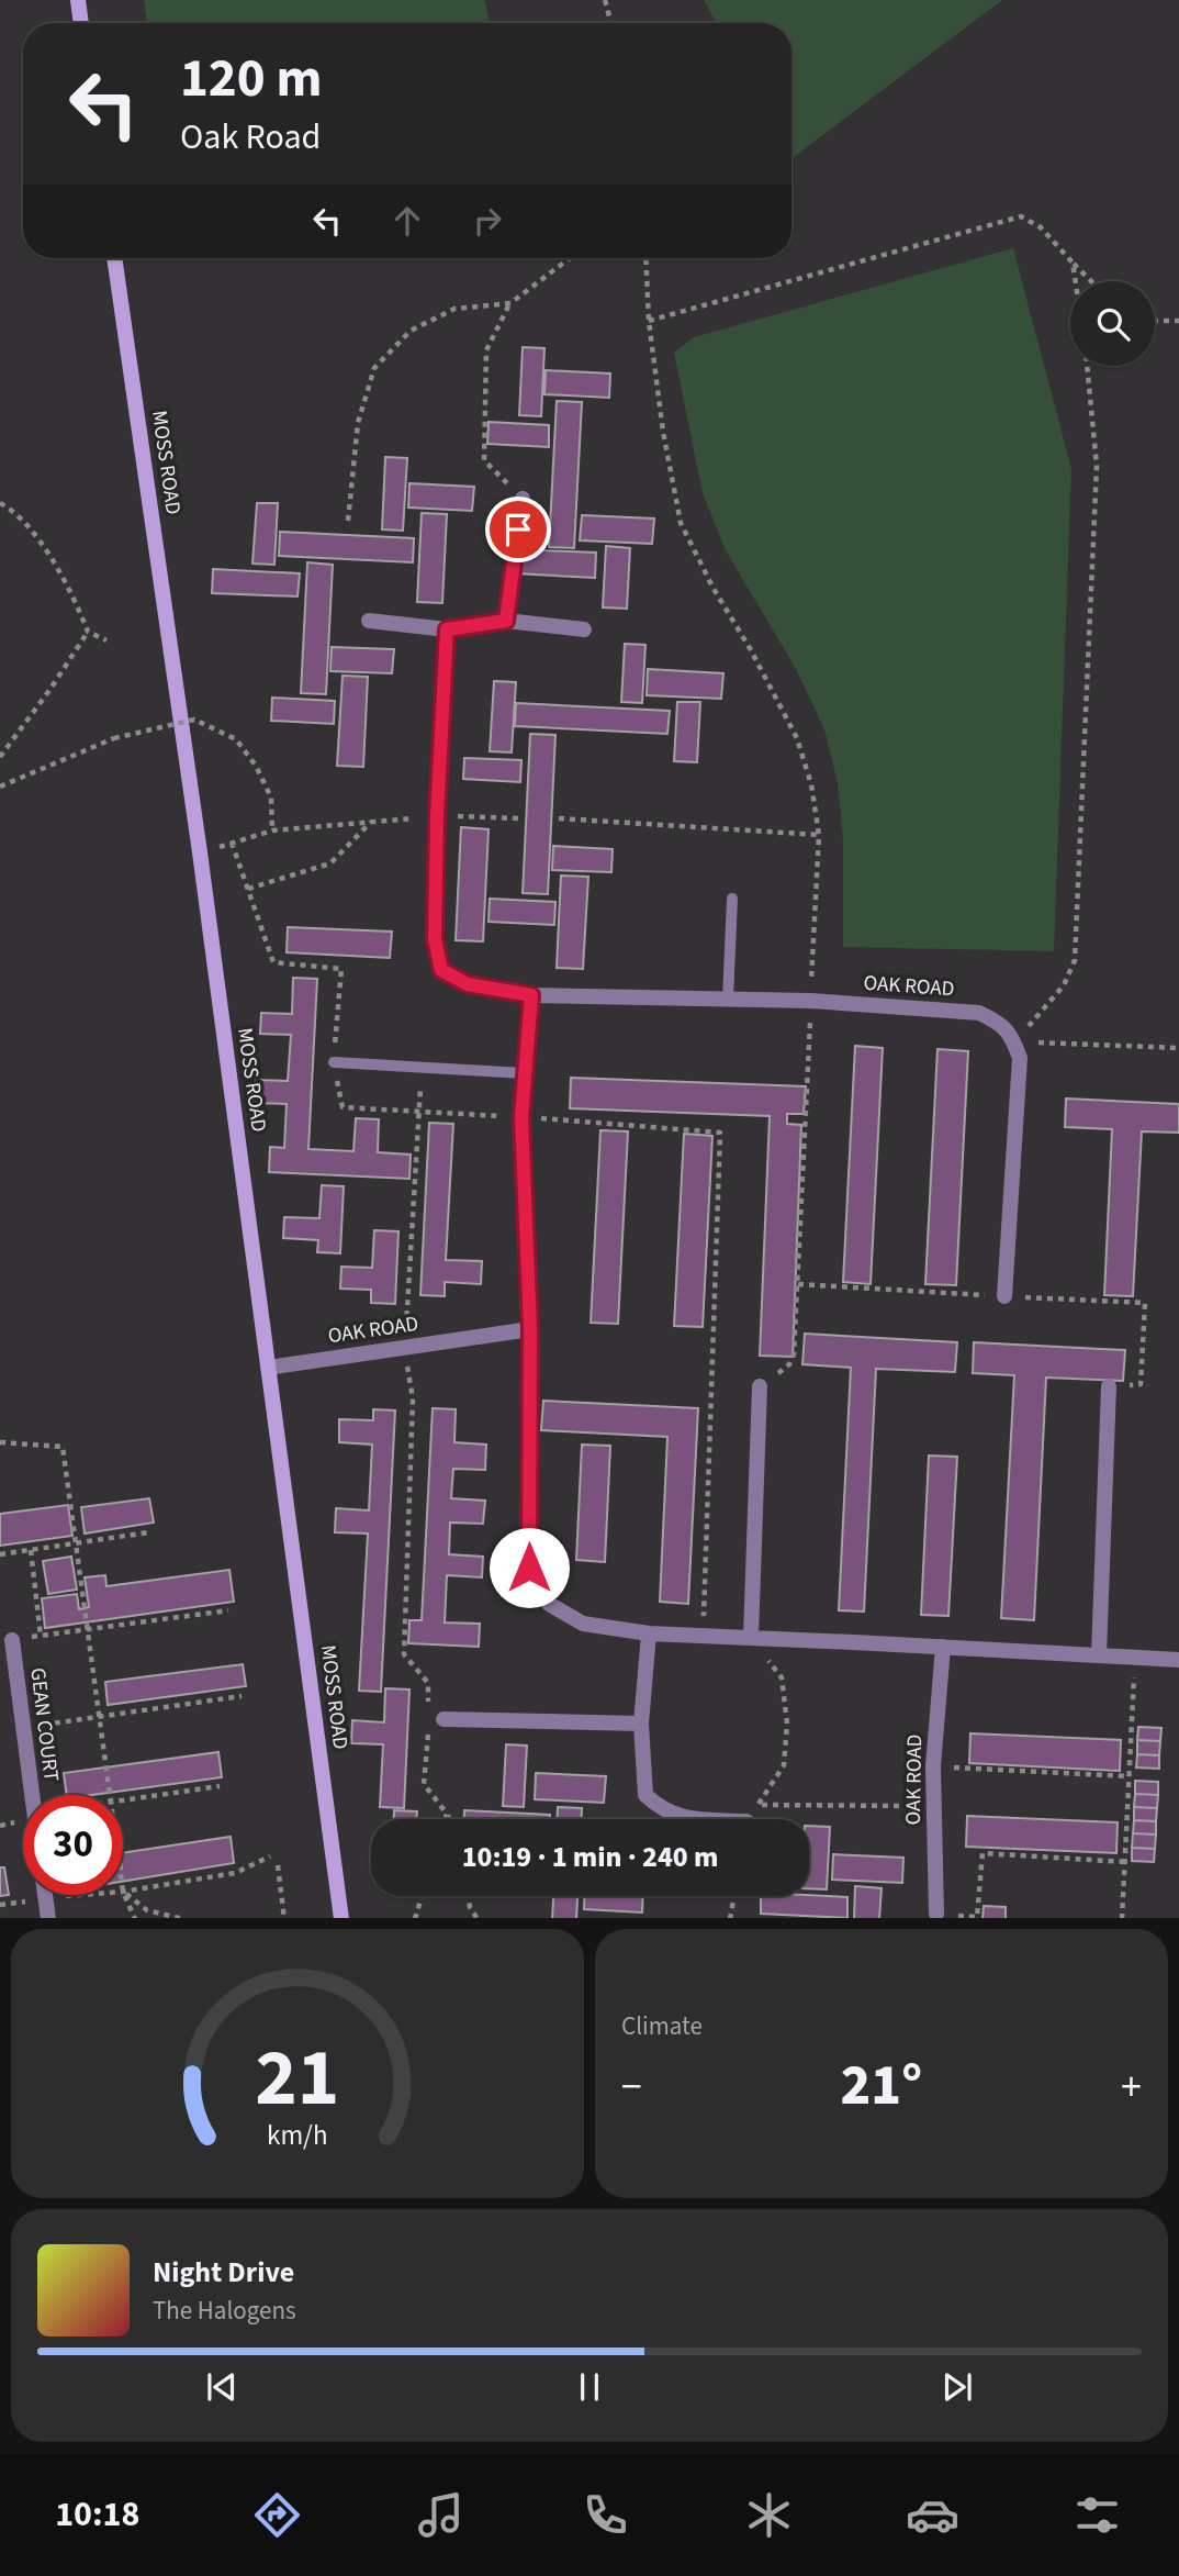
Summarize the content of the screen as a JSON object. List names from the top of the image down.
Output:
{
  "streets": {
    "street": ["MOSS ROAD", "OAK ROAD", "GEAN COURT"]
  },
  "crossings": [
    ["MOSS ROAD", "OAK ROAD"]
  ],
  "page": {
    "turn": ["120 m", "Oak Road"],
    "limit": "30",
    "trip": "10:19 · 1 min · 240 m",
    "tile": "Climate",
    "heat": ["−", "21°", "+"],
    "song": ["Night Drive", "The Halogens"],
    "tabs": "10:18",
    "gauge": ["21", "km/h"]
  }
}
